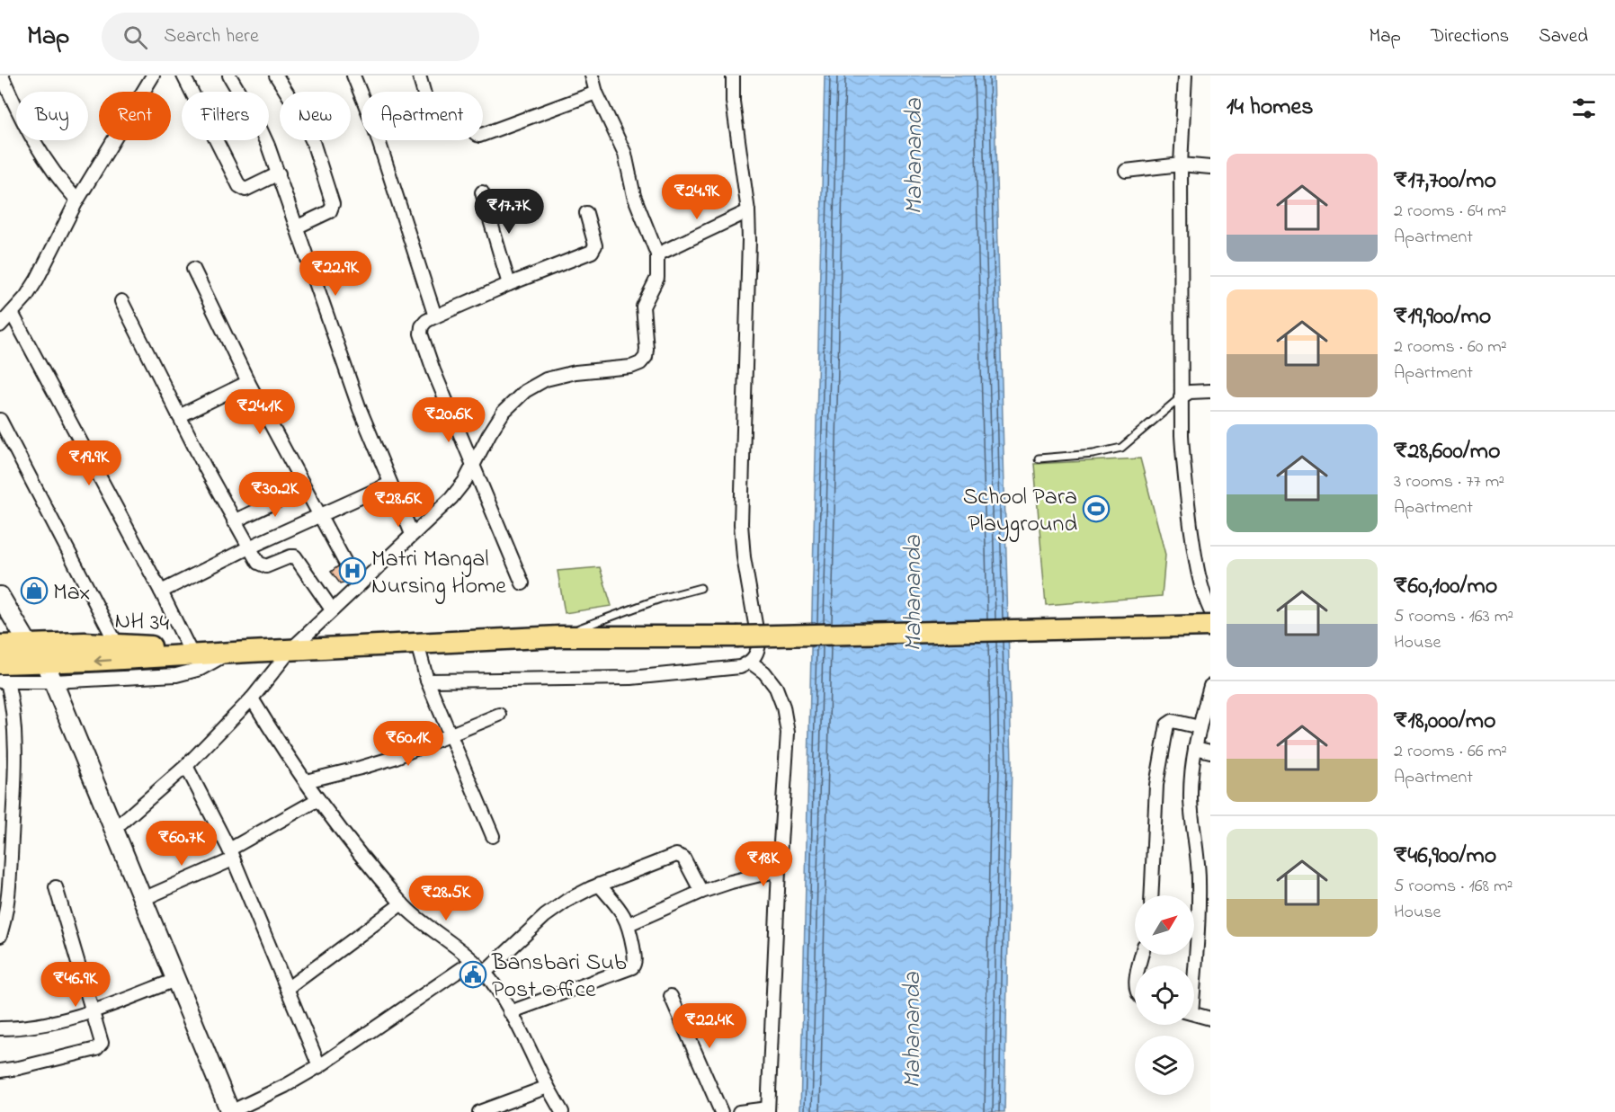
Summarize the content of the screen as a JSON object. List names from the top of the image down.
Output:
{
  "streets": {
    "main road": ["NH 34"]
  },
  "water": ["Mahananda"],
  "places": {
    "sports": ["School Para Playground"],
    "hospital": ["Matri Mangal Nursing Home"],
    "shop": ["Max"],
    "public building": ["Bansbari Sub Post Office"]
  },
  "north": "top right",
  "page": {
    "header": "Map",
    "search": "Search here",
    "nav": ["Map", "Directions", "Saved"],
    "heading": "14 homes",
    "chip": [
      "Buy",
      "Rent",
      "Filters",
      "New",
      "Apartment"
    ],
    "list": [
      {
        "name": "₹17,700/mo",
        "note": "2 rooms · 64 m² · Apartment"
      },
      {
        "name": "₹19,900/mo",
        "note": "2 rooms · 60 m² · Apartment"
      },
      {
        "name": "₹28,600/mo",
        "note": "3 rooms · 77 m² · Apartment"
      },
      {
        "name": "₹60,100/mo",
        "note": "5 rooms · 163 m² · House"
      },
      {
        "name": "₹18,000/mo",
        "note": "2 rooms · 66 m² · Apartment"
      },
      {
        "name": "₹46,900/mo",
        "note": "5 rooms · 168 m² · House"
      }
    ],
    "price": [
      "₹24.9K",
      "₹17.7K",
      "₹22.9K",
      "₹24.1K",
      "₹20.6K",
      "₹19.9K",
      "₹30.2K",
      "₹28.6K",
      "₹60.1K",
      "₹60.7K",
      "₹18K",
      "₹28.5K",
      "₹46.9K",
      "₹22.4K"
    ]
  }
}
